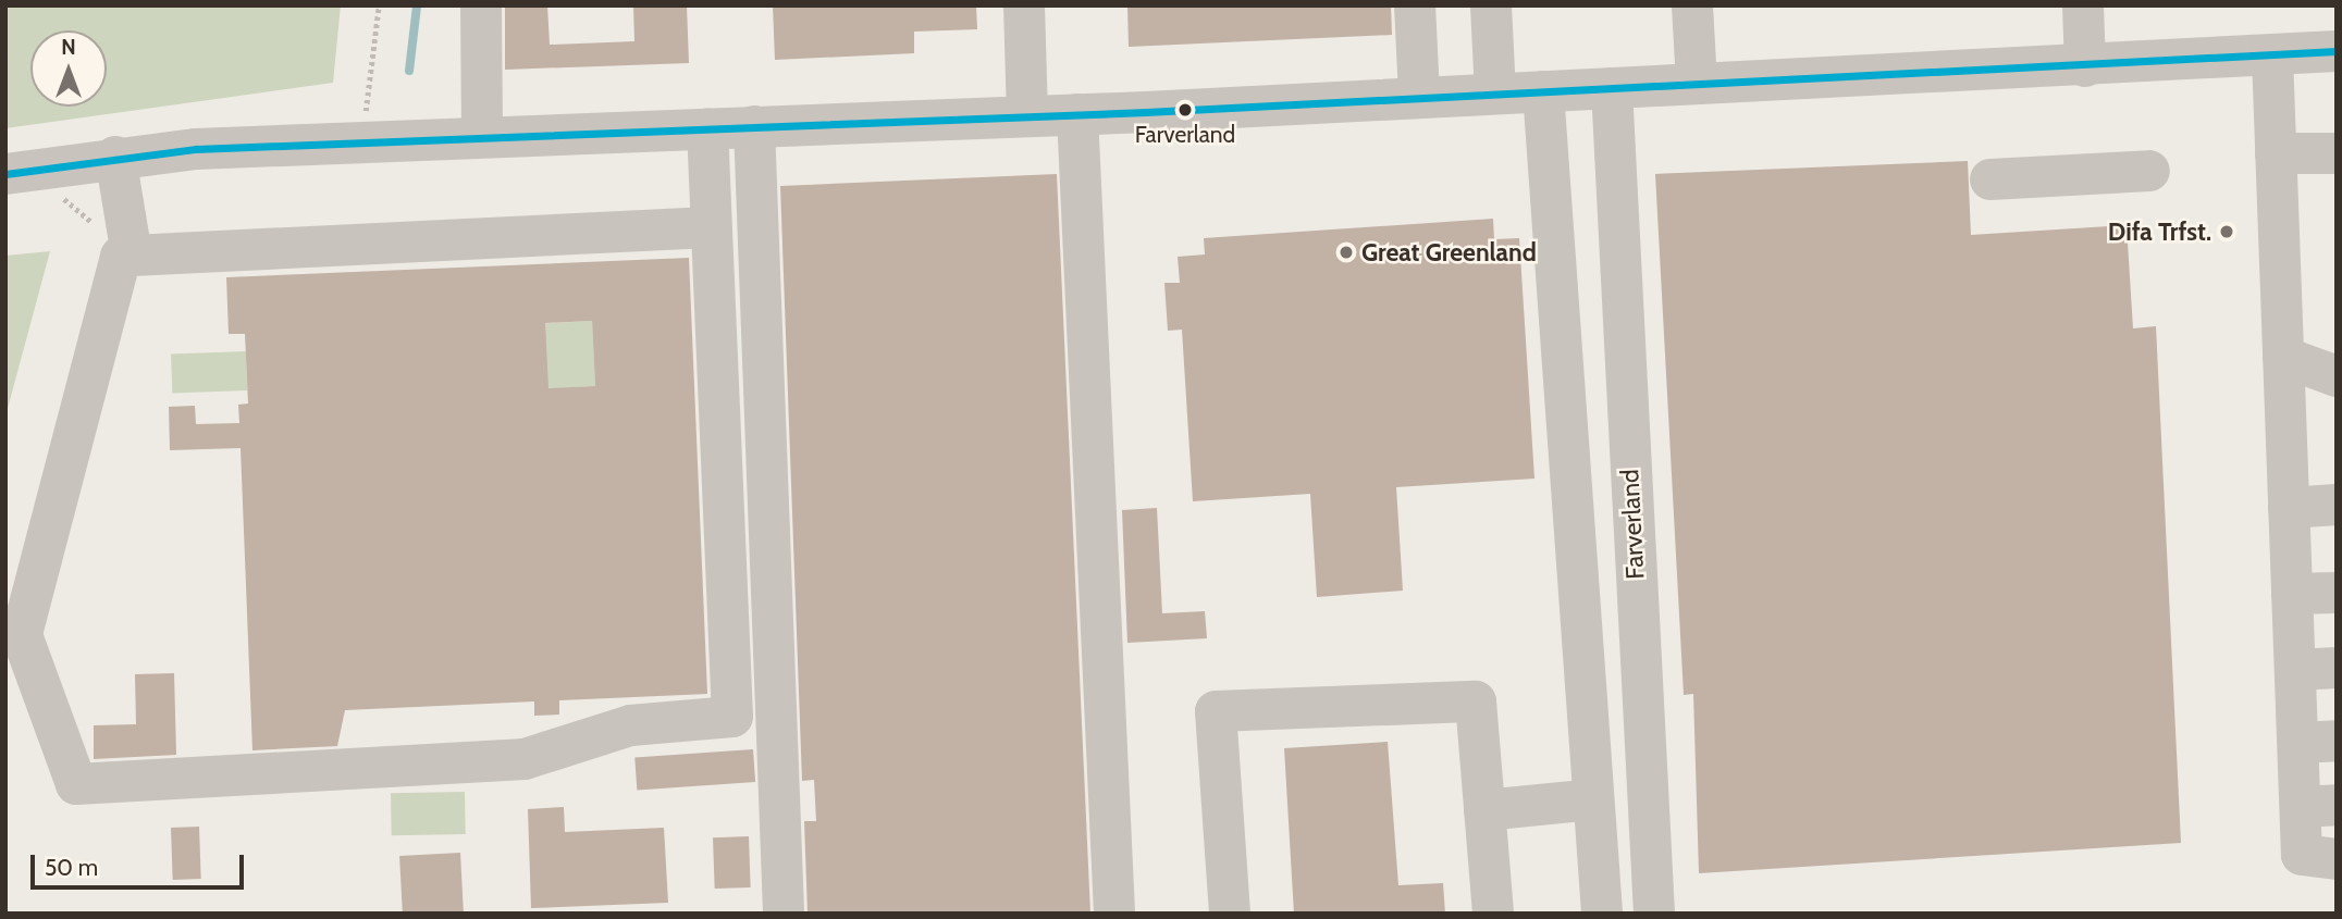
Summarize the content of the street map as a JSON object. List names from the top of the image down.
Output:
{
  "streets": {
    "street": ["Farverland"]
  },
  "places": ["Farverland", "Difa Trfst.", "Great Greenland"],
  "scale_bar": "50 m",
  "north": "top"
}
